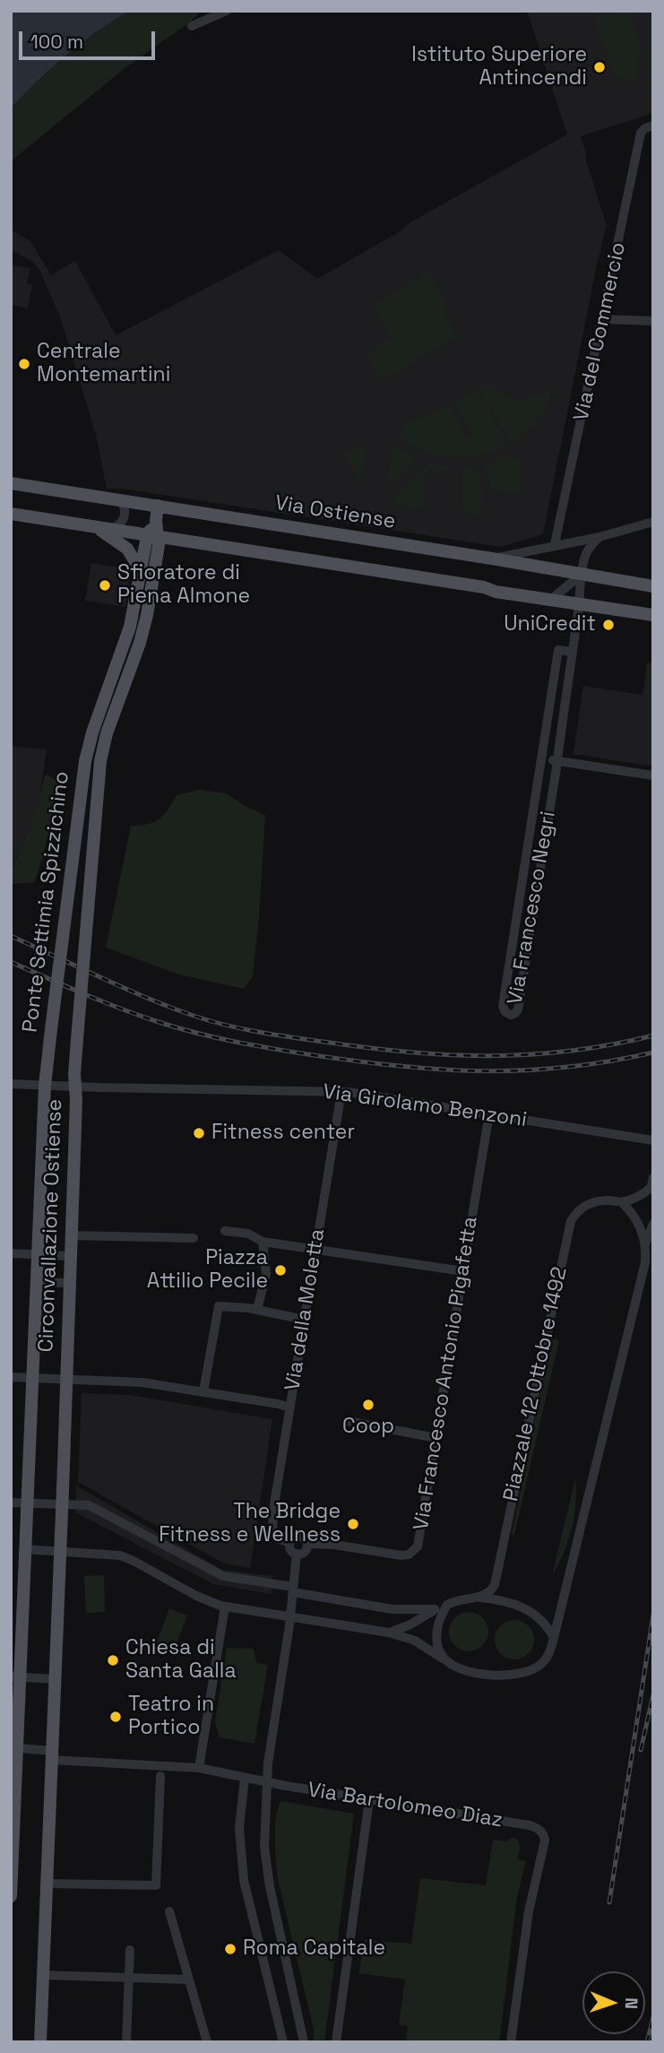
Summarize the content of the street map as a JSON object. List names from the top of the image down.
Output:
{
  "streets": {
    "main road": ["Via Ostiense", "Ponte Settimia Spizzichino", "Circonvallazione Ostiense"],
    "street": [
      "Via del Commercio",
      "Via Francesco Negri",
      "Via Girolamo Benzoni",
      "Via della Moletta",
      "Via Francesco Antonio Pigafetta",
      "Piazzale 12 Ottobre 1492",
      "Via Bartolomeo Diaz"
    ]
  },
  "crossings": [
    ["Via Ostiense", "Via Francesco Negri"],
    ["Ponte Settimia Spizzichino", "Via Girolamo Benzoni"],
    ["Ponte Settimia Spizzichino", "Circonvallazione Ostiense"],
    ["Via Girolamo Benzoni", "Circonvallazione Ostiense"],
    ["Via Girolamo Benzoni", "Via della Moletta"],
    ["Via Girolamo Benzoni", "Via Francesco Antonio Pigafetta"],
    ["Circonvallazione Ostiense", "Via Bartolomeo Diaz"],
    ["Via della Moletta", "Via Francesco Antonio Pigafetta"]
  ],
  "places": [
    "Istituto Superiore Antincendi",
    "Centrale Montemartini",
    "Sfioratore di Piena Almone",
    "UniCredit",
    "Fitness center",
    "Piazza Attilio Pecile",
    "Coop",
    "The Bridge Fitness e Wellness",
    "Chiesa di Santa Galla",
    "Teatro in Portico",
    "Roma Capitale"
  ],
  "scale_bar": "100 m",
  "north": "right"
}
